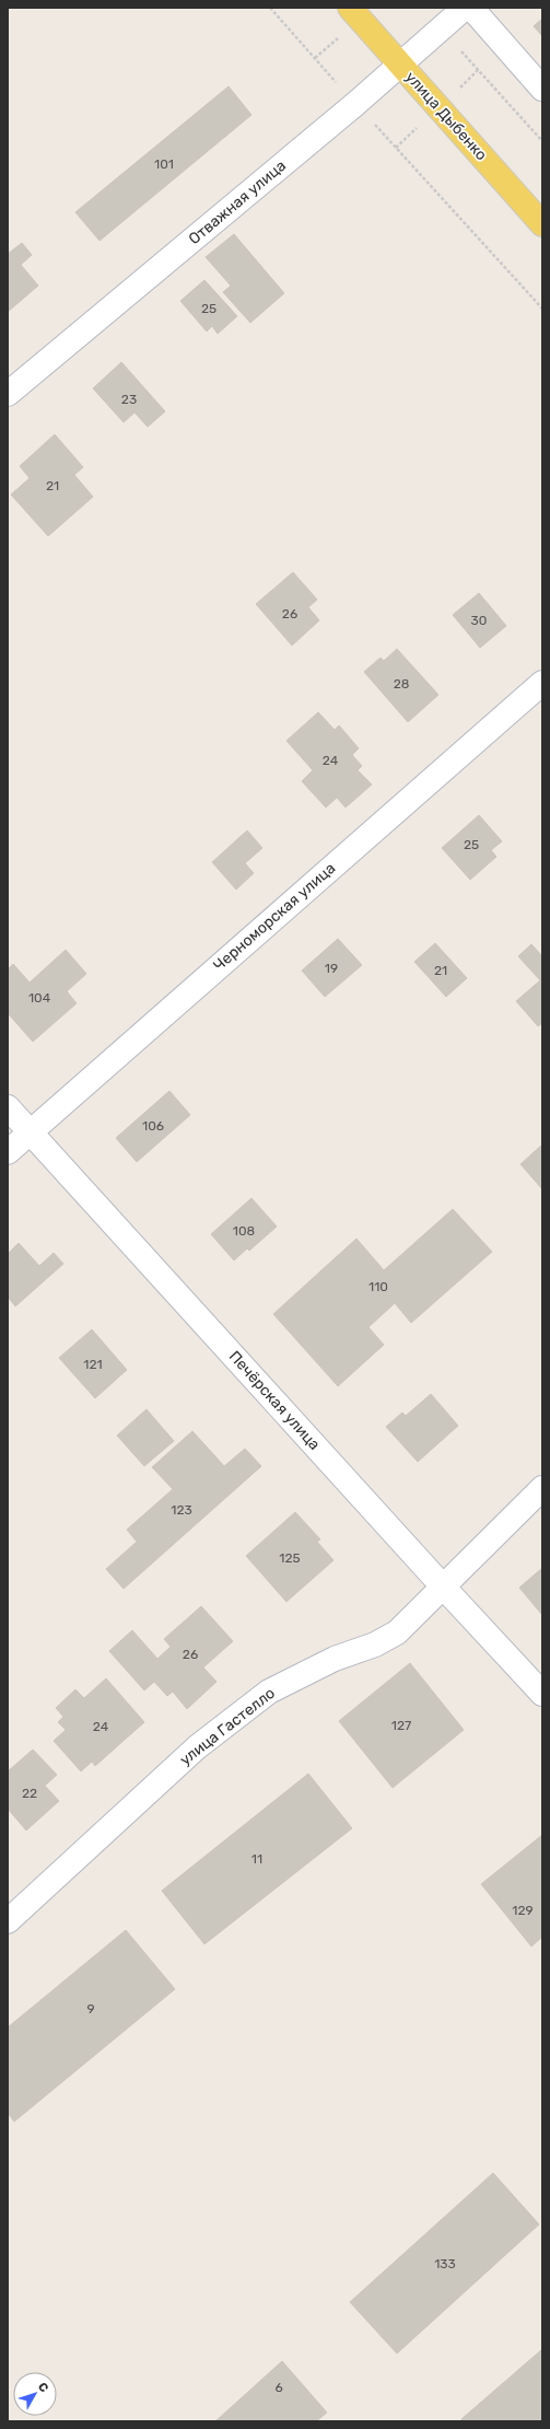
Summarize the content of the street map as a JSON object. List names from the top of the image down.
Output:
{
  "streets": {
    "main road": ["улица Дыбенко"],
    "street": [
      "Отважная улица",
      "Черноморская улица",
      "Печёрская улица",
      "улица Гастелло"
    ]
  },
  "crossings": [
    ["улица Дыбенко", "Отважная улица"],
    ["Черноморская улица", "Печёрская улица"],
    ["Печёрская улица", "улица Гастелло"]
  ],
  "house_numbers": [
    "101",
    "25",
    "23",
    "21",
    "26",
    "30",
    "28",
    "24",
    "25",
    "19",
    "21",
    "104",
    "106",
    "108",
    "110",
    "121",
    "123",
    "125",
    "26",
    "127",
    "24",
    "22",
    "11",
    "129",
    "9",
    "133",
    "6"
  ],
  "north": "top right"
}
